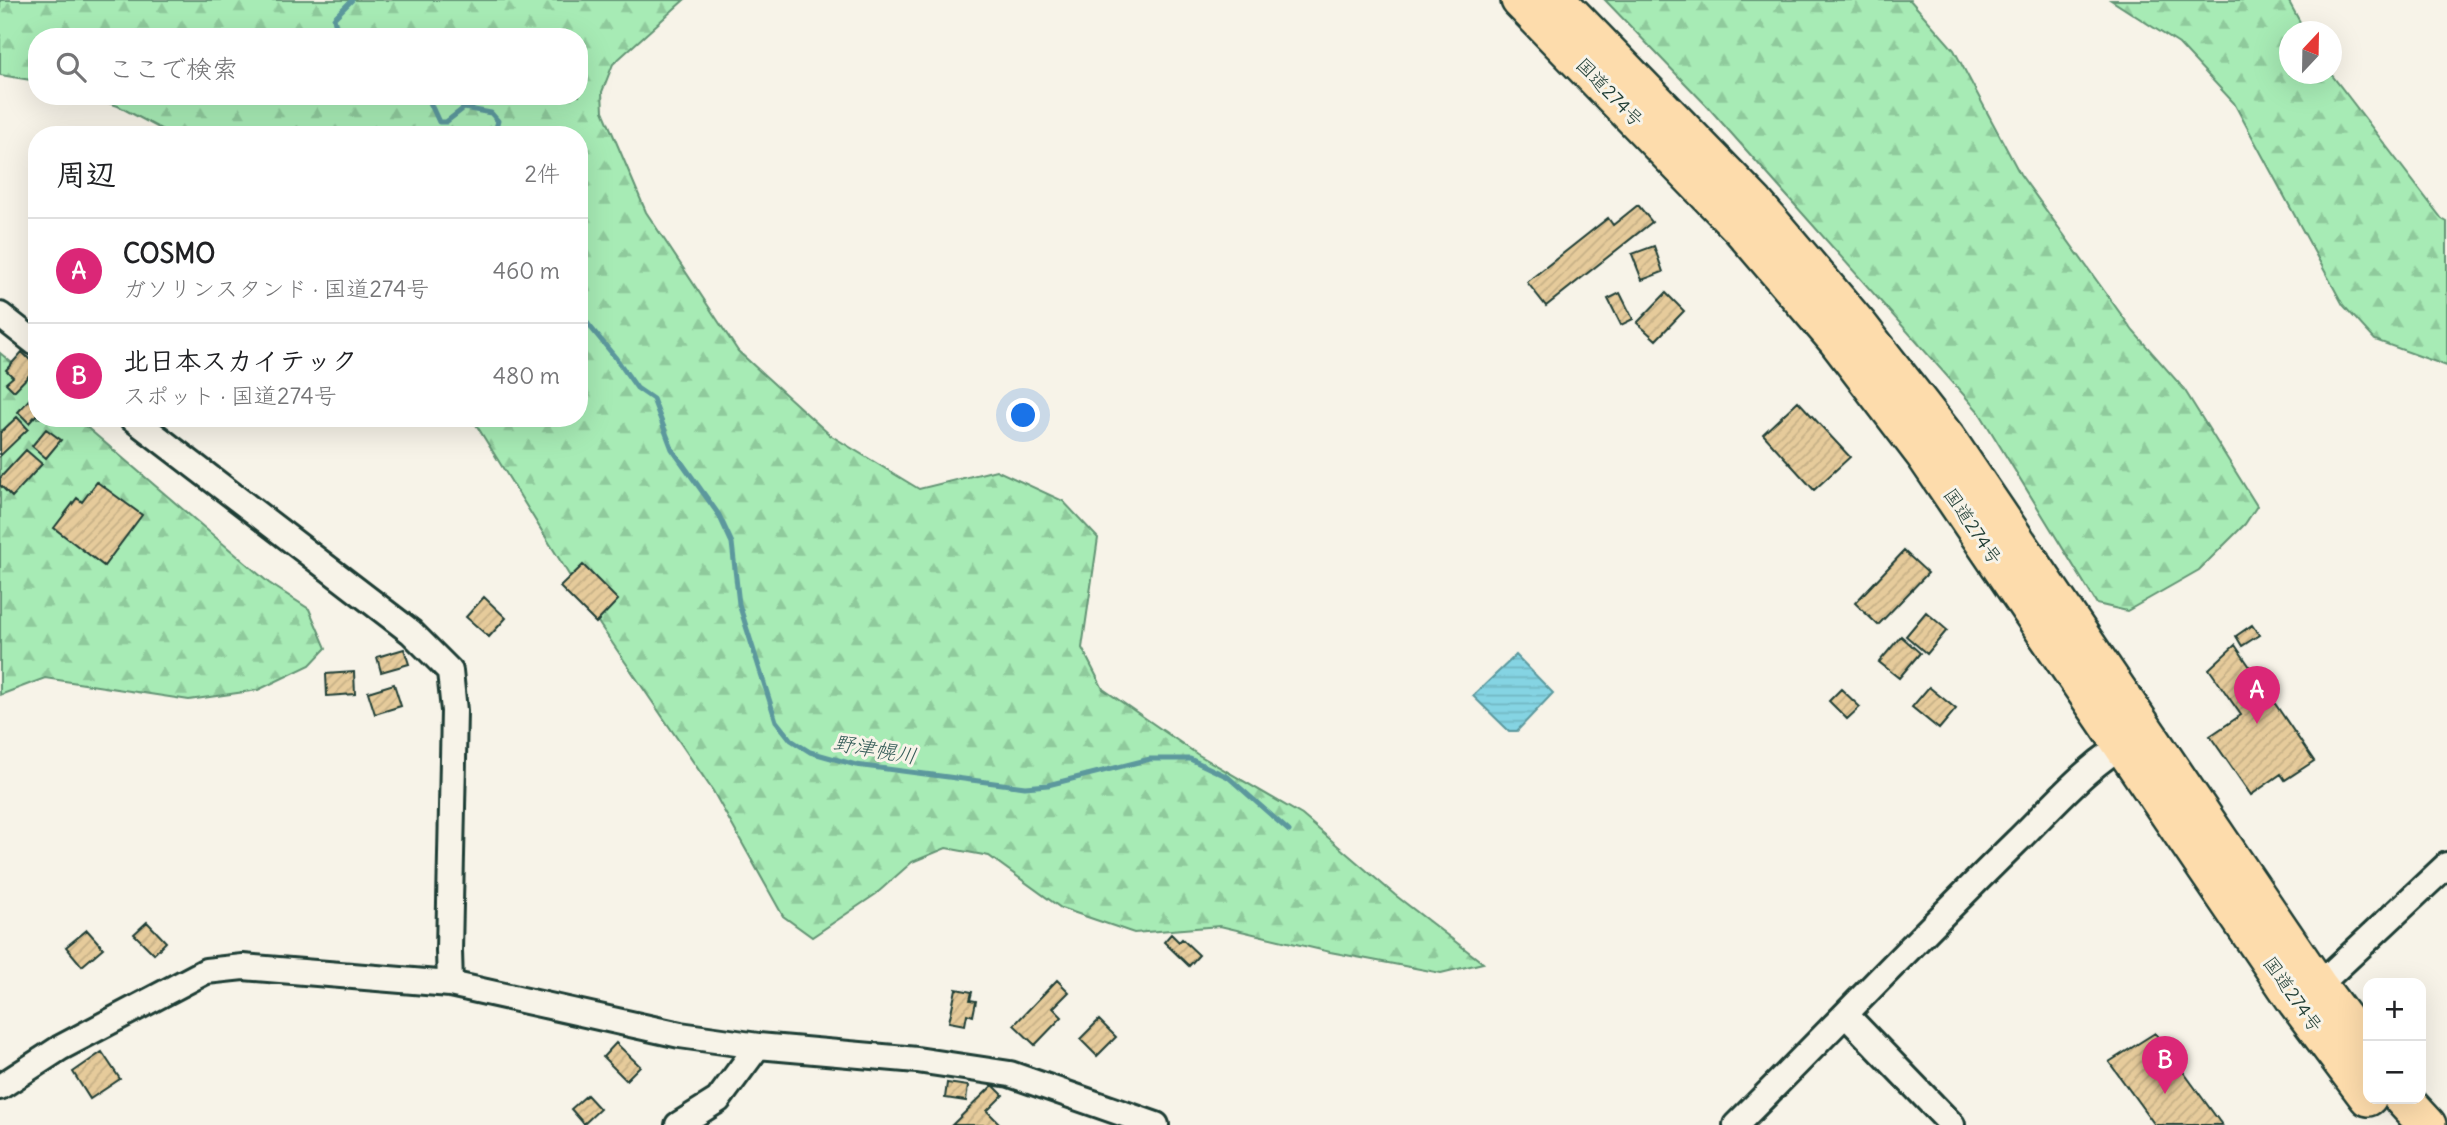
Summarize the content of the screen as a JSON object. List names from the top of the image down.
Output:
{
  "streets": {
    "highway": ["国道274号"]
  },
  "water": ["野津幌川"],
  "north": "top",
  "page": {
    "search": "ここで検索",
    "heading": ["周辺", "2件"],
    "list": [
      {
        "mark": "A",
        "name": "COSMO",
        "note": "ガソリンスタンド · 国道274号",
        "value": "460 m"
      },
      {
        "mark": "B",
        "name": "北日本スカイテック",
        "note": "スポット · 国道274号",
        "value": "480 m"
      }
    ],
    "pins": ["A", "B"],
    "map_buttons": ["+", "−"]
  }
}
